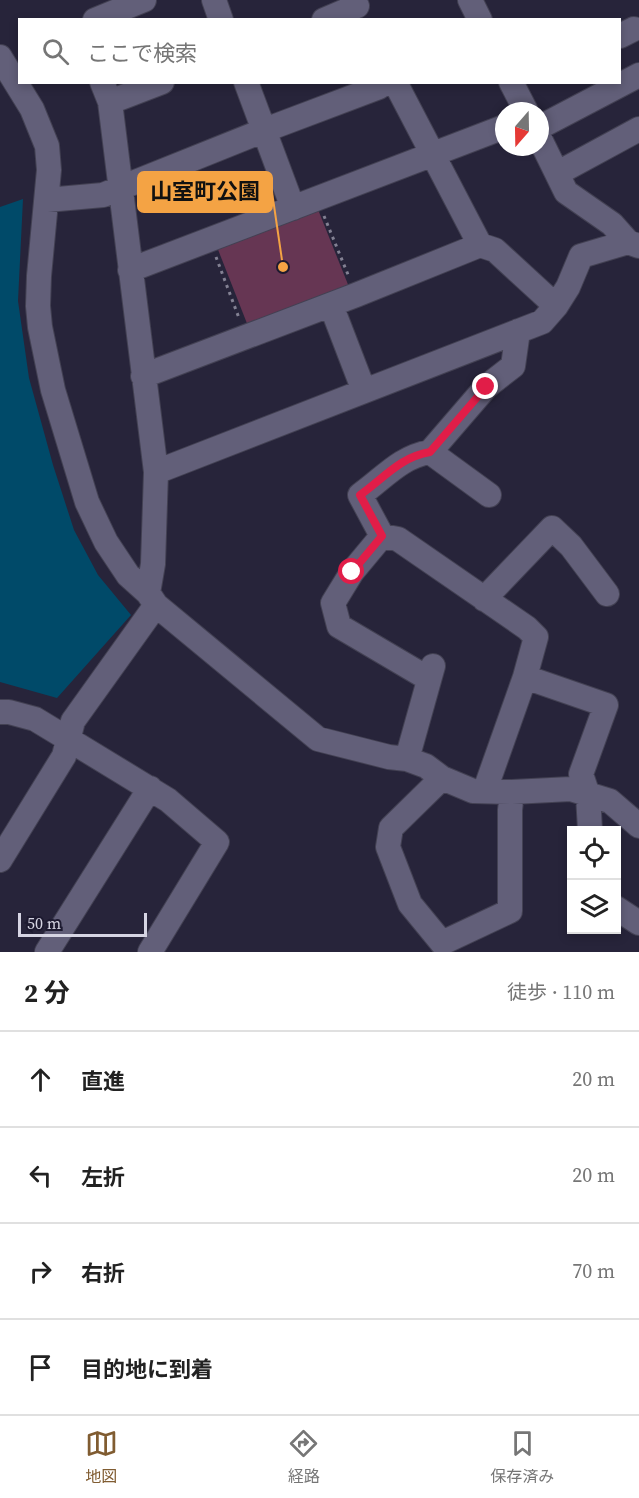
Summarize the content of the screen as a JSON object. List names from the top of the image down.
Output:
{
  "places": ["山室町公園"],
  "scale_bar": "50 m",
  "north": "bottom",
  "page": {
    "search": "ここで検索",
    "scale": "50 m",
    "heading": ["2 分", "徒歩 · 110 m"],
    "list": [
      ["直進", "20 m"],
      ["左折", "20 m"],
      ["右折", "70 m"],
      "目的地に到着"
    ],
    "nav": ["地図", "経路", "保存済み"]
  }
}
